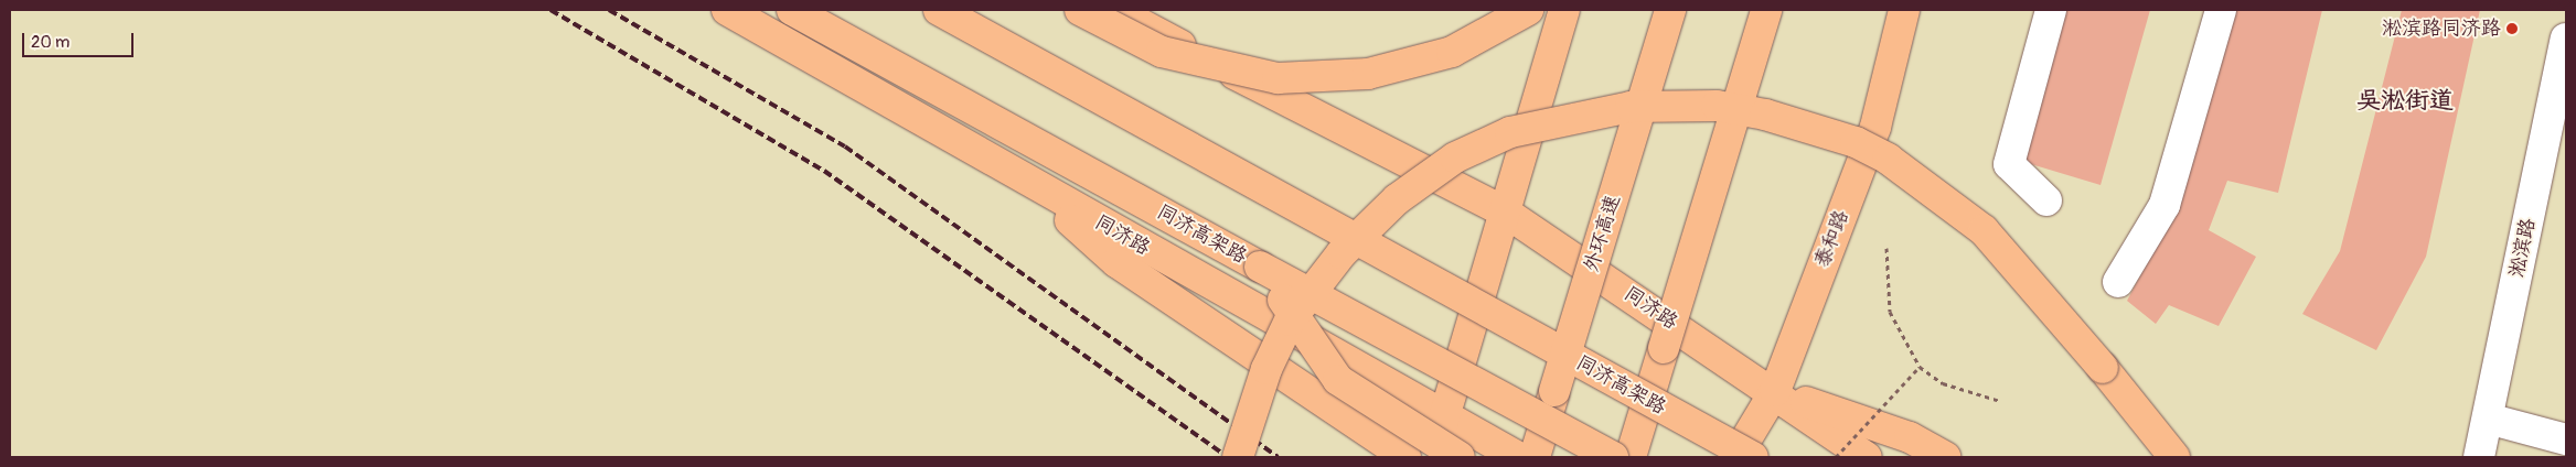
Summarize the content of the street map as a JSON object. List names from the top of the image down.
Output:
{
  "streets": {
    "main road": [
      "外环高速",
      "同济高架路",
      "同济路",
      "泰和路"
    ],
    "street": ["淞滨路"]
  },
  "crossings": [
    ["同济路", "泰和路"]
  ],
  "districts": ["吴淞街道"],
  "places": ["淞滨路同济路"],
  "scale_bar": "20 m"
}
